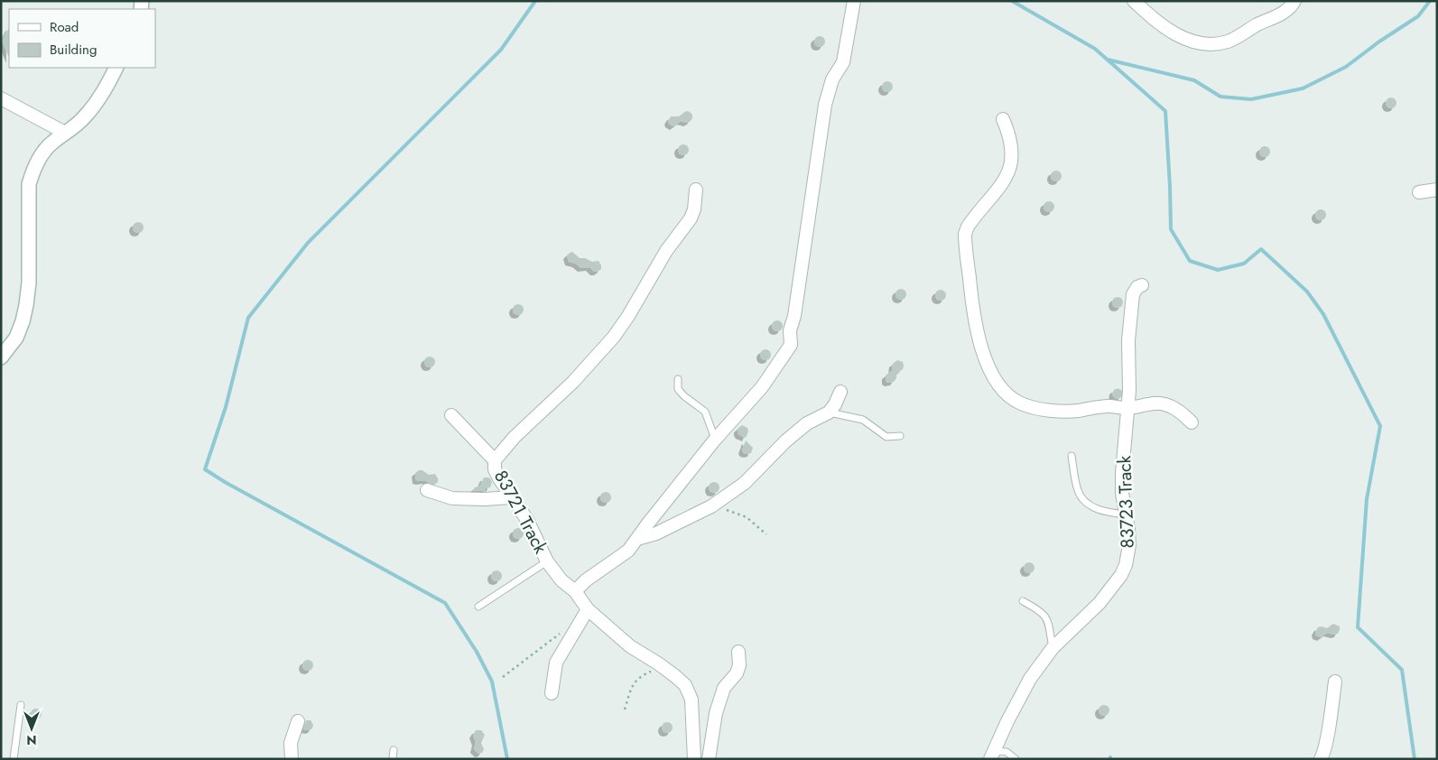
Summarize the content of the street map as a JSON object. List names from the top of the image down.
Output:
{
  "streets": {
    "street": ["83723 Track", "83721 Track"]
  },
  "legend": ["Road", "Building"],
  "north": "bottom"
}
